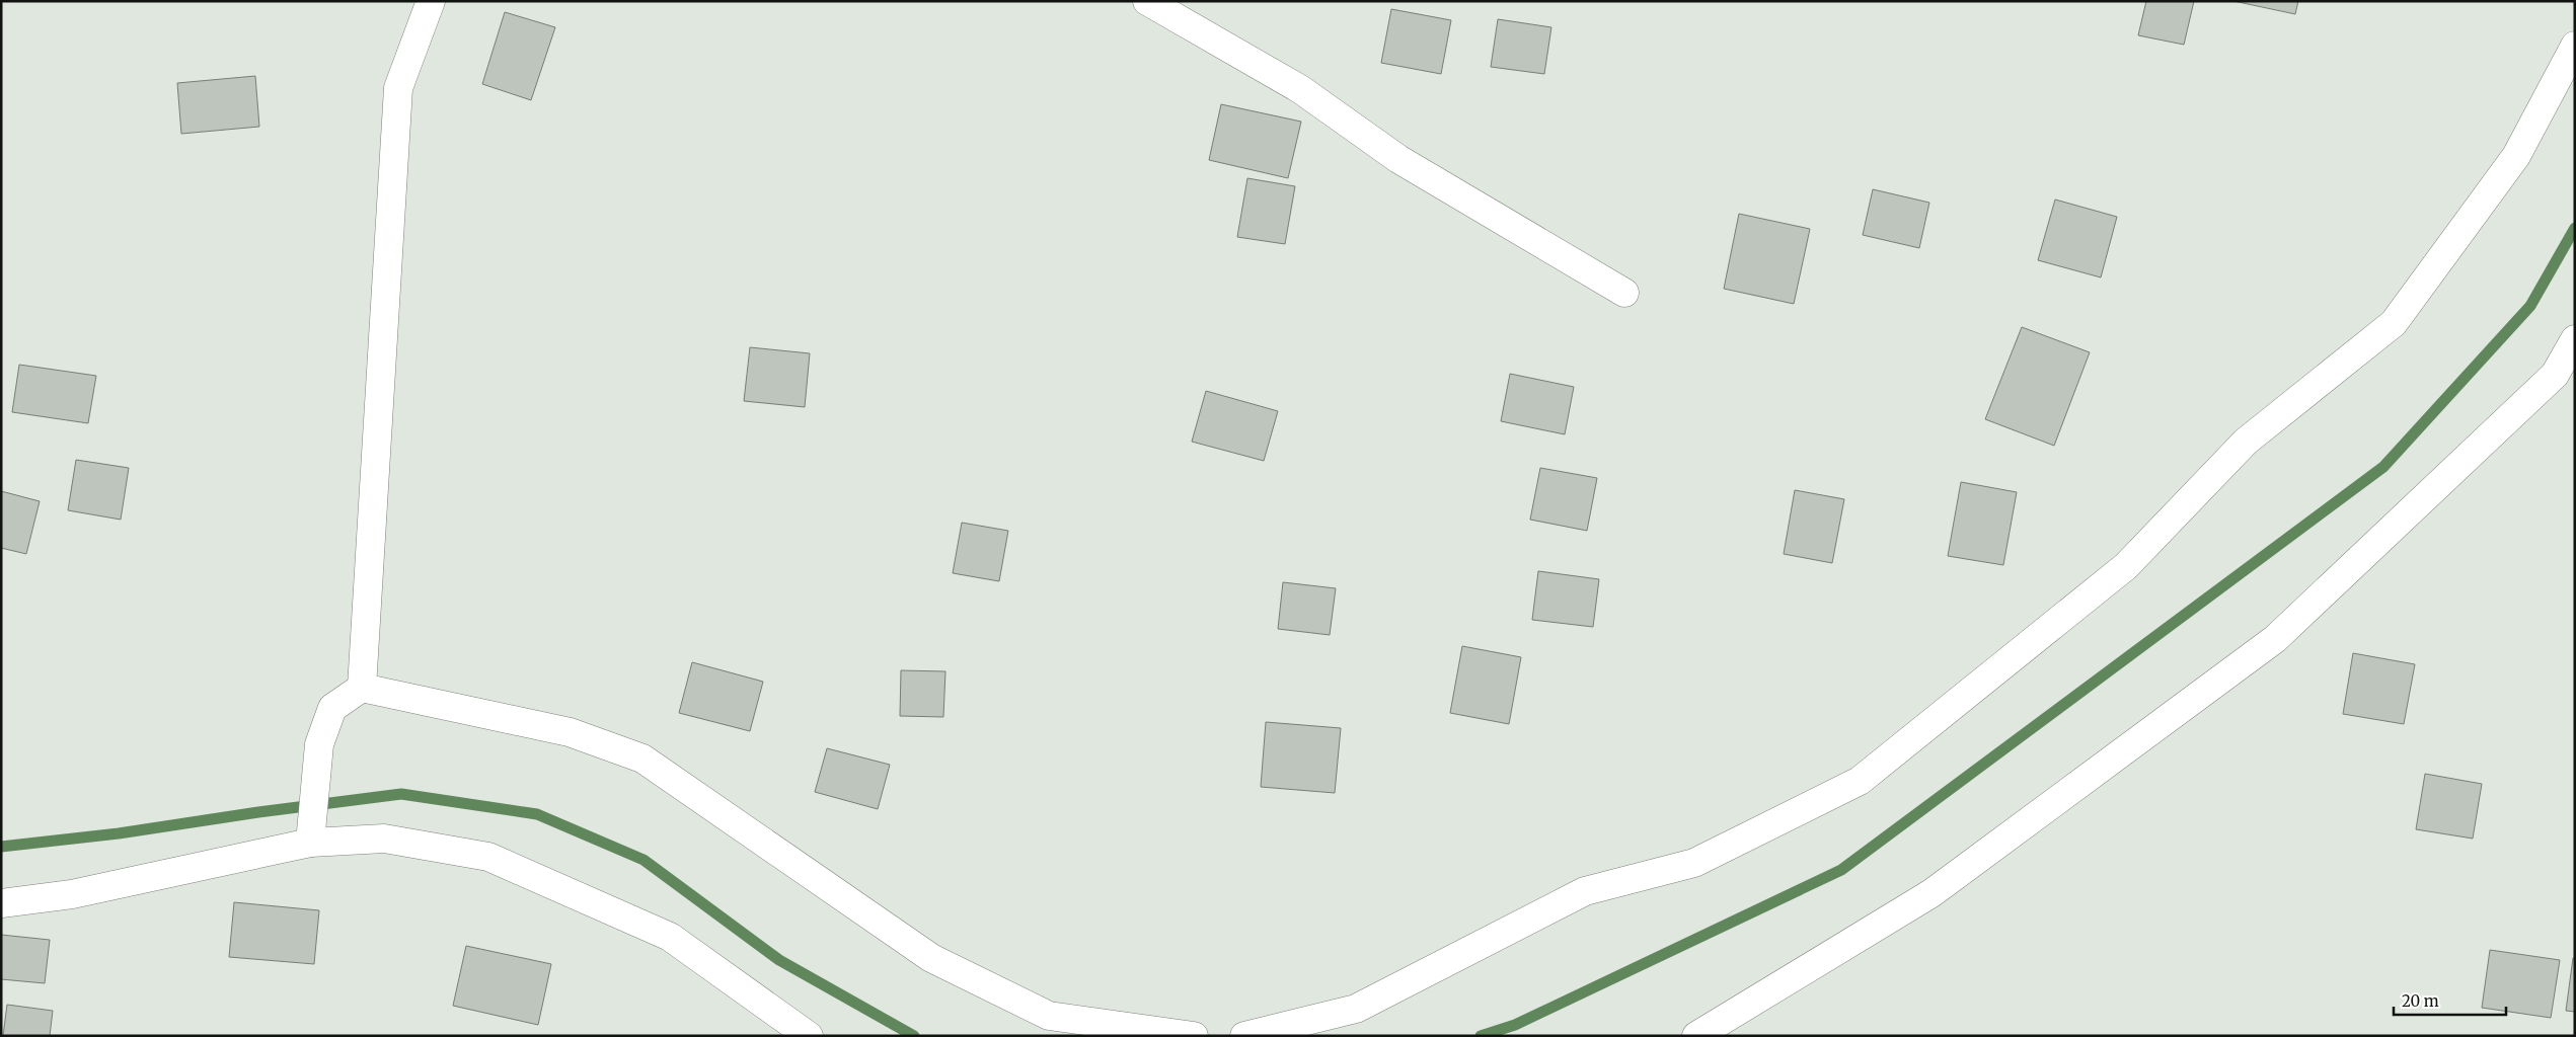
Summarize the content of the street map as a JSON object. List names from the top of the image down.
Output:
{
  "scale_bar": "20 m"
}
